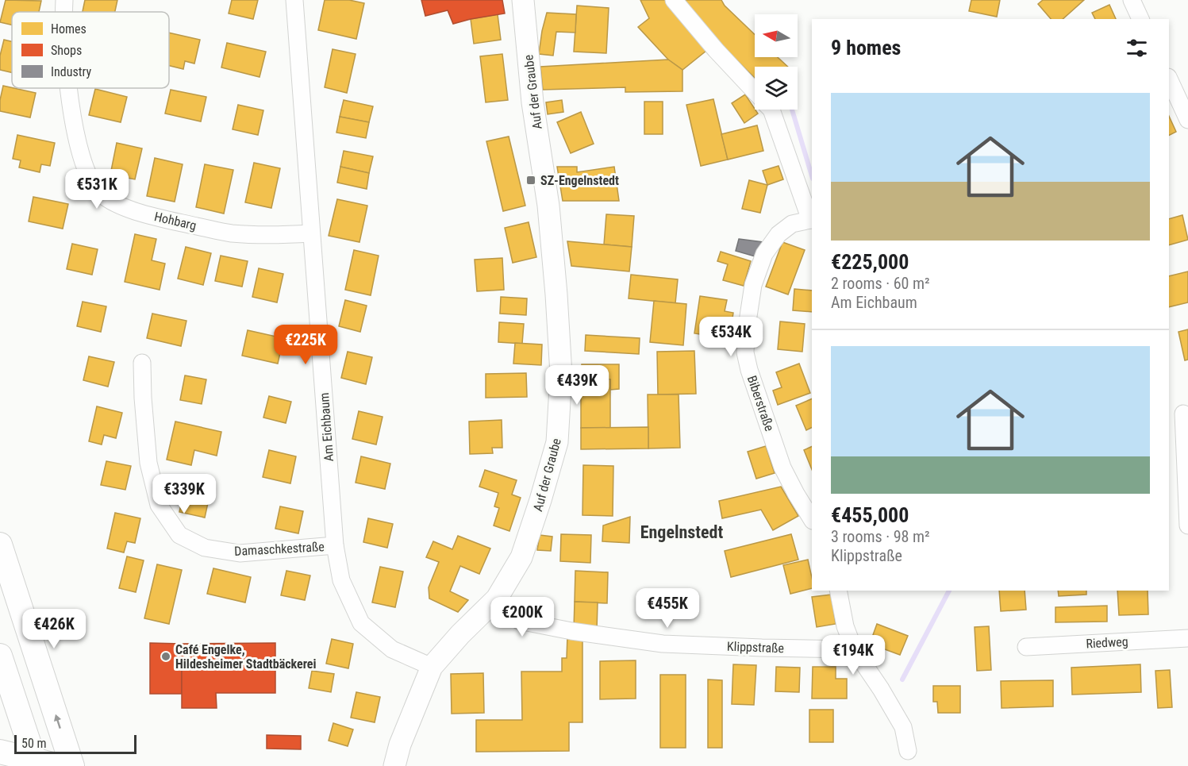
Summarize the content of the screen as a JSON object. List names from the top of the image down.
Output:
{
  "streets": {
    "street": [
      "Auf der Graube",
      "Hohbarg",
      "Biberstraße",
      "Am Eichbaum",
      "Damaschkestraße",
      "Riedweg",
      "Klippstraße"
    ]
  },
  "crossings": [
    ["Auf der Graube", "Am Eichbaum"],
    ["Auf der Graube", "Klippstraße"],
    ["Hohbarg", "Am Eichbaum"],
    ["Am Eichbaum", "Damaschkestraße"]
  ],
  "districts": ["Engelnstedt"],
  "places": {
    "transit": ["SZ-Engelnstedt"],
    "other": ["Café Engelke, Hildesheimer Stadtbäckerei"]
  },
  "legend": ["Homes", "Shops", "Industry"],
  "scale_bar": "50 m",
  "north": "left",
  "page": {
    "heading": "9 homes",
    "list": [
      {
        "name": "€225,000",
        "note": "2 rooms · 60 m² · Am Eichbaum"
      },
      {
        "name": "€455,000",
        "note": "3 rooms · 98 m² · Klippstraße"
      }
    ],
    "price": [
      "€531K",
      "€534K",
      "€225K",
      "€439K",
      "€339K",
      "€455K",
      "€200K",
      "€426K",
      "€194K"
    ],
    "scale": "50 m"
  }
}
